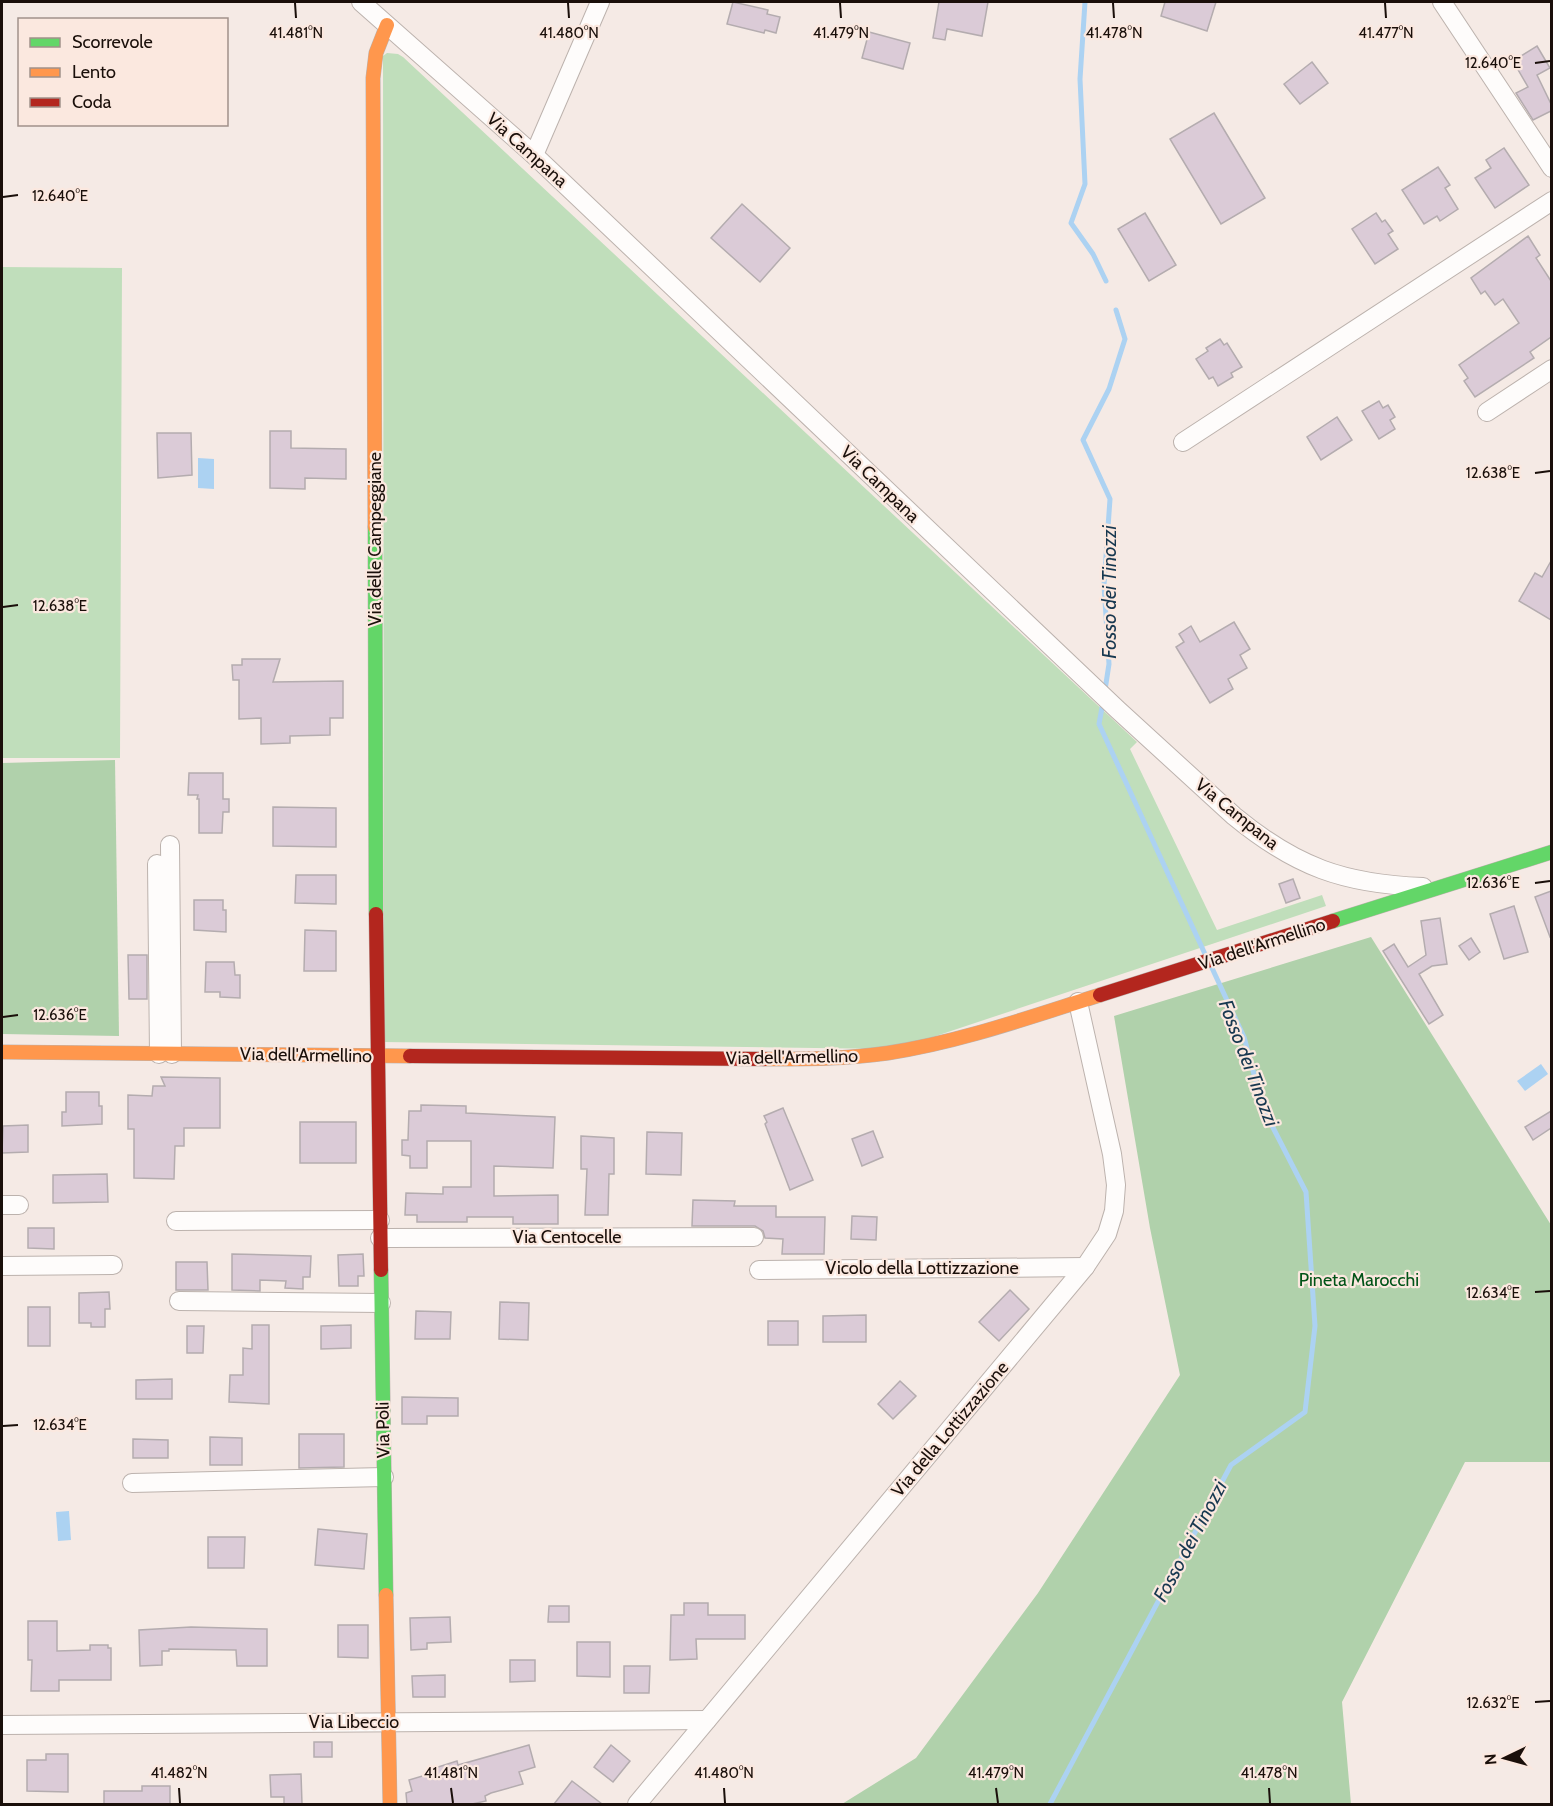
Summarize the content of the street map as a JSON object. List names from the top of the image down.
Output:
{
  "streets": {
    "street": [
      "Via Campana",
      "Via delle Campeggiane",
      "Via dell'Armellino",
      "Via Centocelle",
      "Vicolo della Lottizzazione",
      "Via della Lottizzazione",
      "Via Poli",
      "Via Libeccio"
    ]
  },
  "crossings": [
    ["Via Campana", "Via delle Campeggiane"],
    ["Via Campana", "Via dell'Armellino"],
    ["Via delle Campeggiane", "Via dell'Armellino"],
    ["Via delle Campeggiane", "Via Poli"],
    ["Via dell'Armellino", "Via della Lottizzazione"],
    ["Via dell'Armellino", "Via Poli"],
    ["Via Centocelle", "Via Poli"],
    ["Vicolo della Lottizzazione", "Via della Lottizzazione"],
    ["Via della Lottizzazione", "Via Libeccio"],
    ["Via Poli", "Via Libeccio"]
  ],
  "water": ["Fosso dei Tinozzi"],
  "parks": ["Pineta Marocchi"],
  "legend": ["Scorrevole", "Lento", "Coda"],
  "north": "left",
  "coordinates": [
    "41.481°N",
    "41.480°N",
    "41.479°N",
    "41.478°N",
    "41.477°N",
    "12.640°E",
    "12.638°E",
    "12.636°E",
    "12.634°E",
    "12.632°E",
    "41.482°N"
  ]
}
